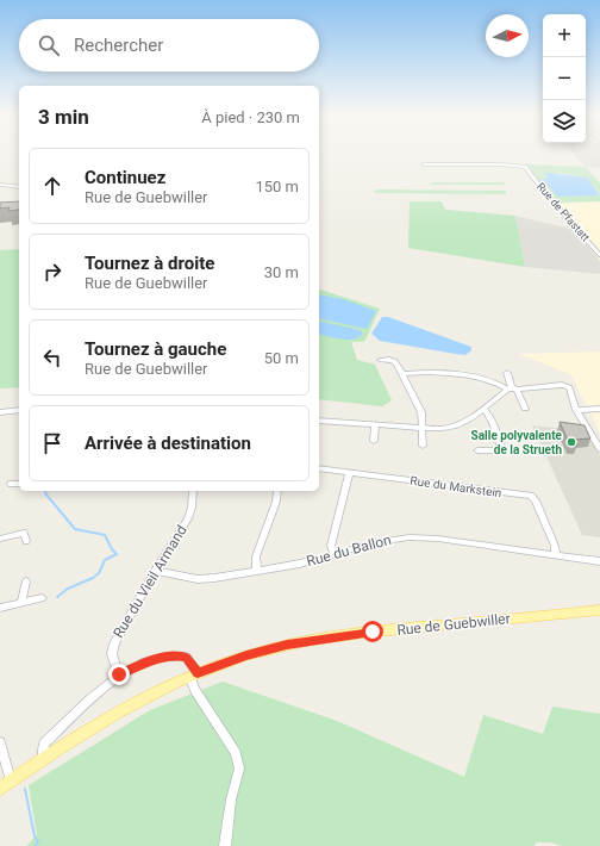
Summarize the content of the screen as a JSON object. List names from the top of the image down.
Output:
{
  "streets": {
    "main road": ["Rue de Guebwiller"],
    "street": [
      "Rue de Pfastatt",
      "Rue du Markstein",
      "Rue du Ballon",
      "Rue du Vieil Armand"
    ]
  },
  "crossings": [
    ["Rue du Markstein", "Rue du Ballon"],
    ["Rue du Ballon", "Rue du Vieil Armand"]
  ],
  "places": ["Salle polyvalente de la Strueth"],
  "north": "right",
  "page": {
    "map_buttons": ["+", "−"],
    "search": "Rechercher",
    "heading": ["3 min", "À pied · 230 m"],
    "list": [
      ["Continuez", "Rue de Guebwiller", "150 m"],
      ["Tournez à droite", "Rue de Guebwiller", "30 m"],
      ["Tournez à gauche", "Rue de Guebwiller", "50 m"],
      "Arrivée à destination"
    ]
  }
}
